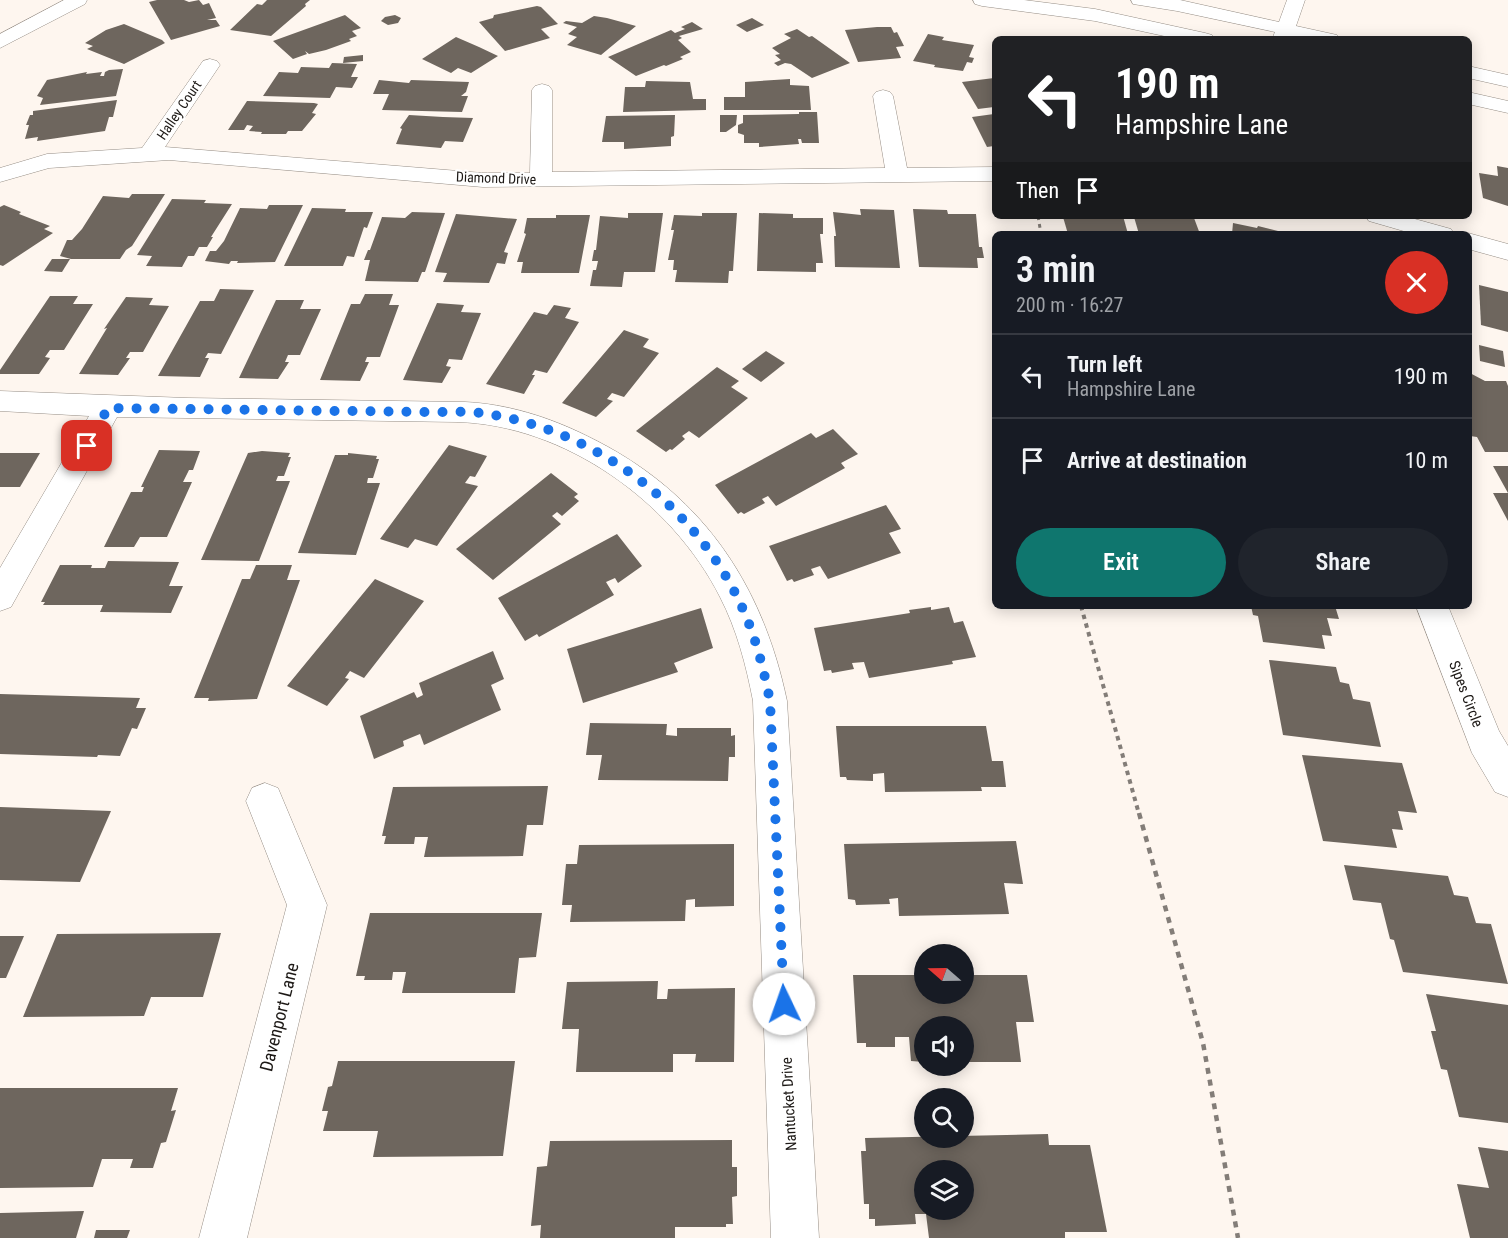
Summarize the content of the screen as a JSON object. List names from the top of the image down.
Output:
{
  "streets": {
    "street": [
      "Halley Court",
      "Diamond Drive",
      "Sipes Circle",
      "Davenport Lane",
      "Nantucket Drive"
    ]
  },
  "crossings": [
    ["Halley Court", "Diamond Drive"]
  ],
  "north": "left",
  "page": {
    "turn": ["190 m", "Hampshire Lane"],
    "then": "Then",
    "heading": ["3 min", "200 m · 16:27"],
    "list": [
      {
        "name": "Turn left",
        "note": "Hampshire Lane",
        "value": "190 m"
      },
      {
        "name": "Arrive at destination",
        "value": "10 m"
      }
    ],
    "buttons": ["Exit", "Share"]
  }
}
